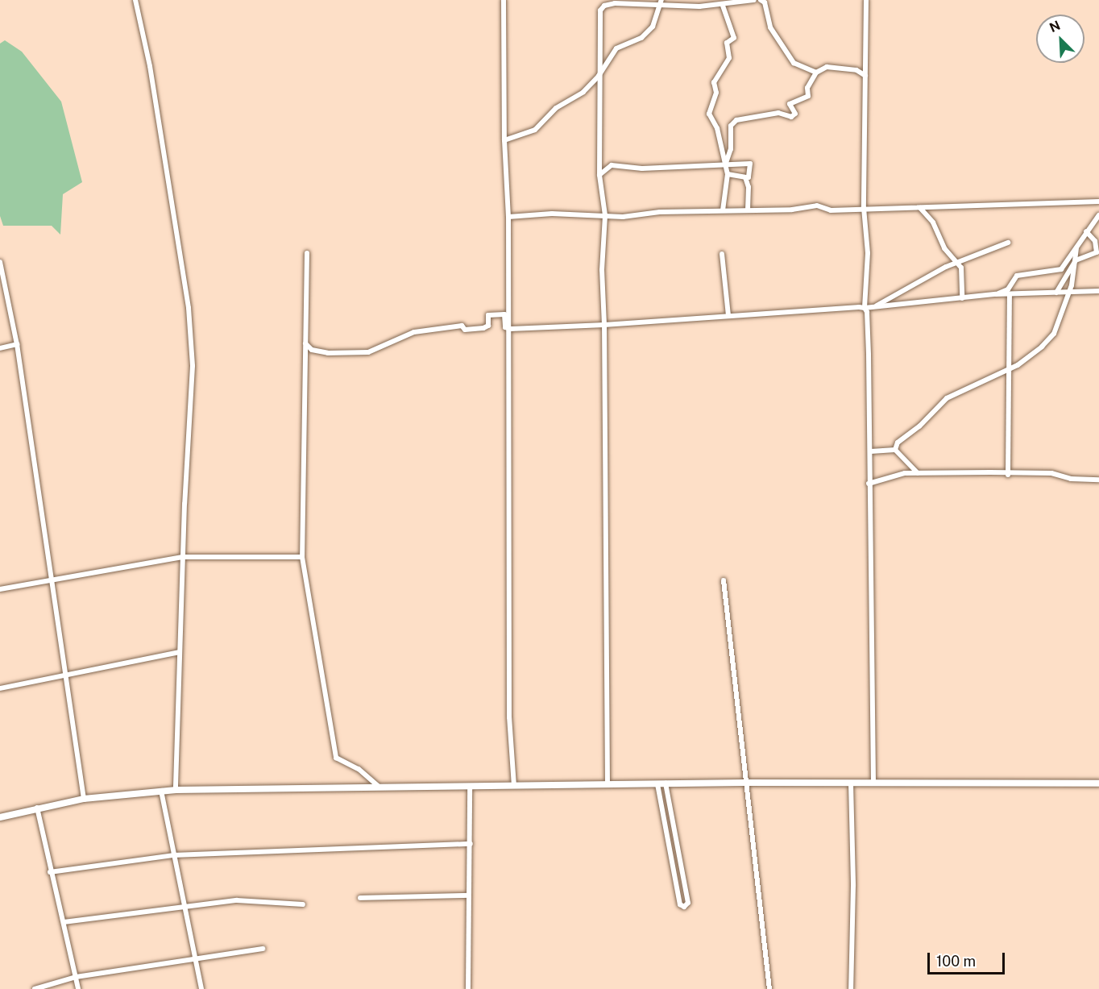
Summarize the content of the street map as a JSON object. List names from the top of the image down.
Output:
{
  "scale_bar": "100 m",
  "north": "top left"
}
